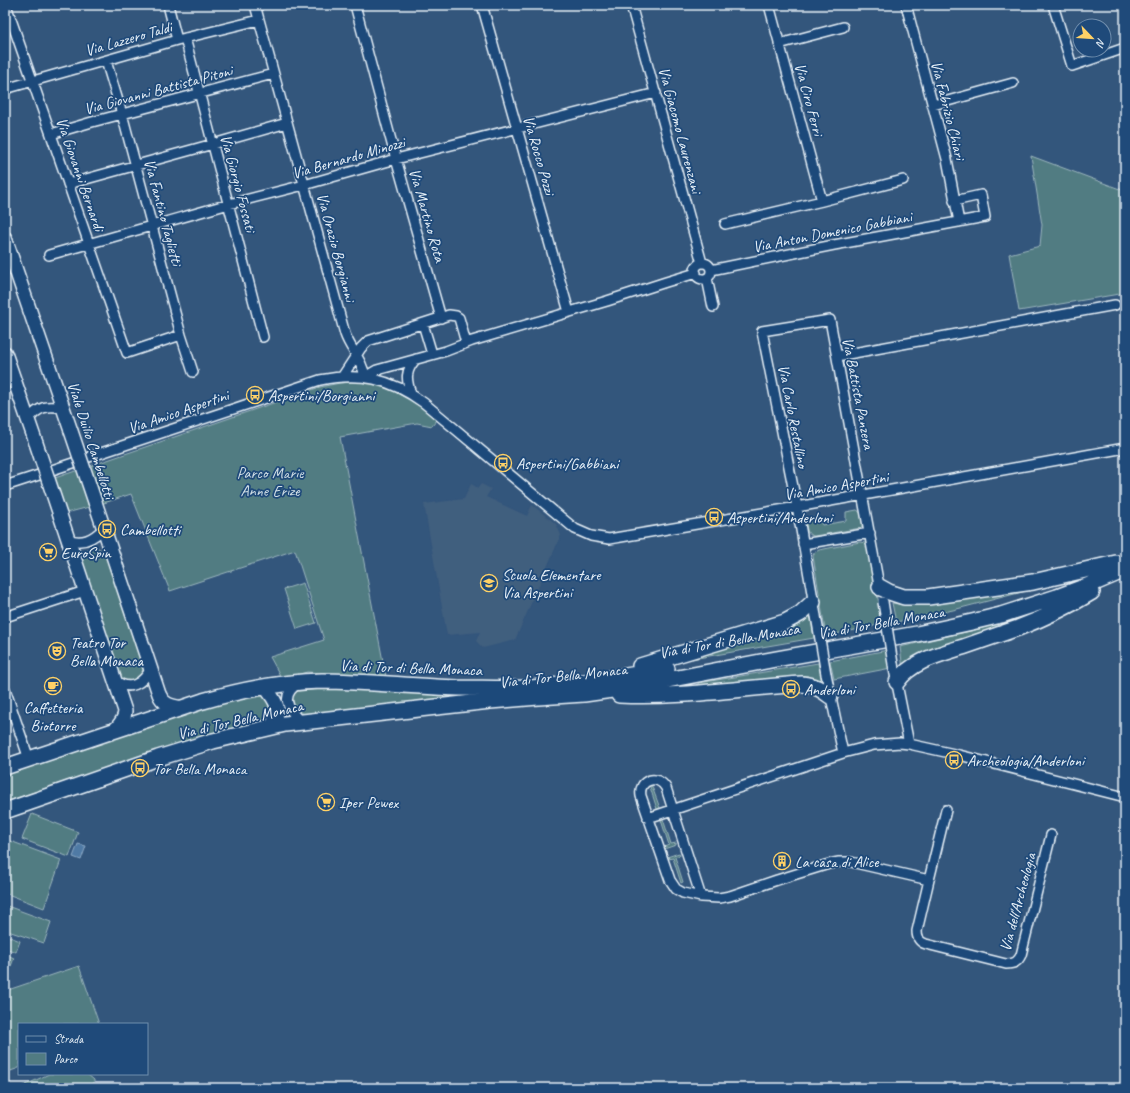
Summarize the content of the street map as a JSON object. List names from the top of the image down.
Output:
{
  "streets": {
    "main road": ["Viale Duilio Cambellotti", "Via di Tor Bella Monaca", "Via di Tor di Bella Monaca"],
    "street": [
      "Via Lazzero Taldi",
      "Via Giovanni Battista Pitoni",
      "Via Ciro Ferri",
      "Via Fabrizio Chiari",
      "Via Giacomo Laurenzani",
      "Via Rocco Pozzi",
      "Via Bernardo Minozzi",
      "Via Giovanni Bernardi",
      "Via Giorgio Fossati",
      "Via Fantino Taglietti",
      "Via Martino Rota",
      "Via Anton Domenico Gabbiani",
      "Via Orazio Borgianni",
      "Via Battista Panzera",
      "Via Amico Aspertini",
      "Via Carlo Restallino",
      "Via dell'Archeologia"
    ]
  },
  "crossings": [
    ["Via Lazzero Taldi", "Via Giovanni Bernardi"],
    ["Via Lazzero Taldi", "Via Giorgio Fossati"],
    ["Via Lazzero Taldi", "Via Fantino Taglietti"],
    ["Via Lazzero Taldi", "Via Orazio Borgianni"],
    ["Via Giovanni Battista Pitoni", "Via Giovanni Bernardi"],
    ["Via Giovanni Battista Pitoni", "Via Giorgio Fossati"],
    ["Via Giovanni Battista Pitoni", "Via Fantino Taglietti"],
    ["Via Giovanni Battista Pitoni", "Via Orazio Borgianni"],
    ["Via Fabrizio Chiari", "Via Anton Domenico Gabbiani"],
    ["Via Giacomo Laurenzani", "Via Bernardo Minozzi"],
    ["Via Giacomo Laurenzani", "Via Anton Domenico Gabbiani"],
    ["Via Rocco Pozzi", "Via Bernardo Minozzi"],
    ["Via Bernardo Minozzi", "Via Giovanni Bernardi"],
    ["Via Bernardo Minozzi", "Via Giorgio Fossati"],
    ["Via Bernardo Minozzi", "Via Fantino Taglietti"],
    ["Via Bernardo Minozzi", "Via Martino Rota"],
    ["Via Bernardo Minozzi", "Via Orazio Borgianni"],
    ["Via Giovanni Bernardi", "Via Fantino Taglietti"],
    ["Via Orazio Borgianni", "Via Amico Aspertini"],
    ["Via Battista Panzera", "Via Amico Aspertini"],
    ["Via Battista Panzera", "Via Carlo Restallino"],
    ["Via Amico Aspertini", "Via Carlo Restallino"],
    ["Viale Duilio Cambellotti", "Via di Tor di Bella Monaca"],
    ["Via di Tor Bella Monaca", "Via di Tor di Bella Monaca"]
  ],
  "parks": ["Parco Marie Anne Erize"],
  "places": {
    "bus stop": [
      "Aspertini/Borgianni",
      "Aspertini/Gabbiani",
      "Aspertini/Anderloni",
      "Cambellotti",
      "Anderloni",
      "Archeologia/Anderloni",
      "Tor Bella Monaca"
    ],
    "supermarket": ["EuroSpin", "Iper Pewex"],
    "school or university": ["Scuola Elementare Via Aspertini"],
    "theatre": ["Teatro Tor Bella Monaca"],
    "cafe": ["Caffetteria Biotorre"],
    "building": ["La casa di Alice"]
  },
  "legend": ["Strada", "Parco"],
  "north": "bottom right"
}
